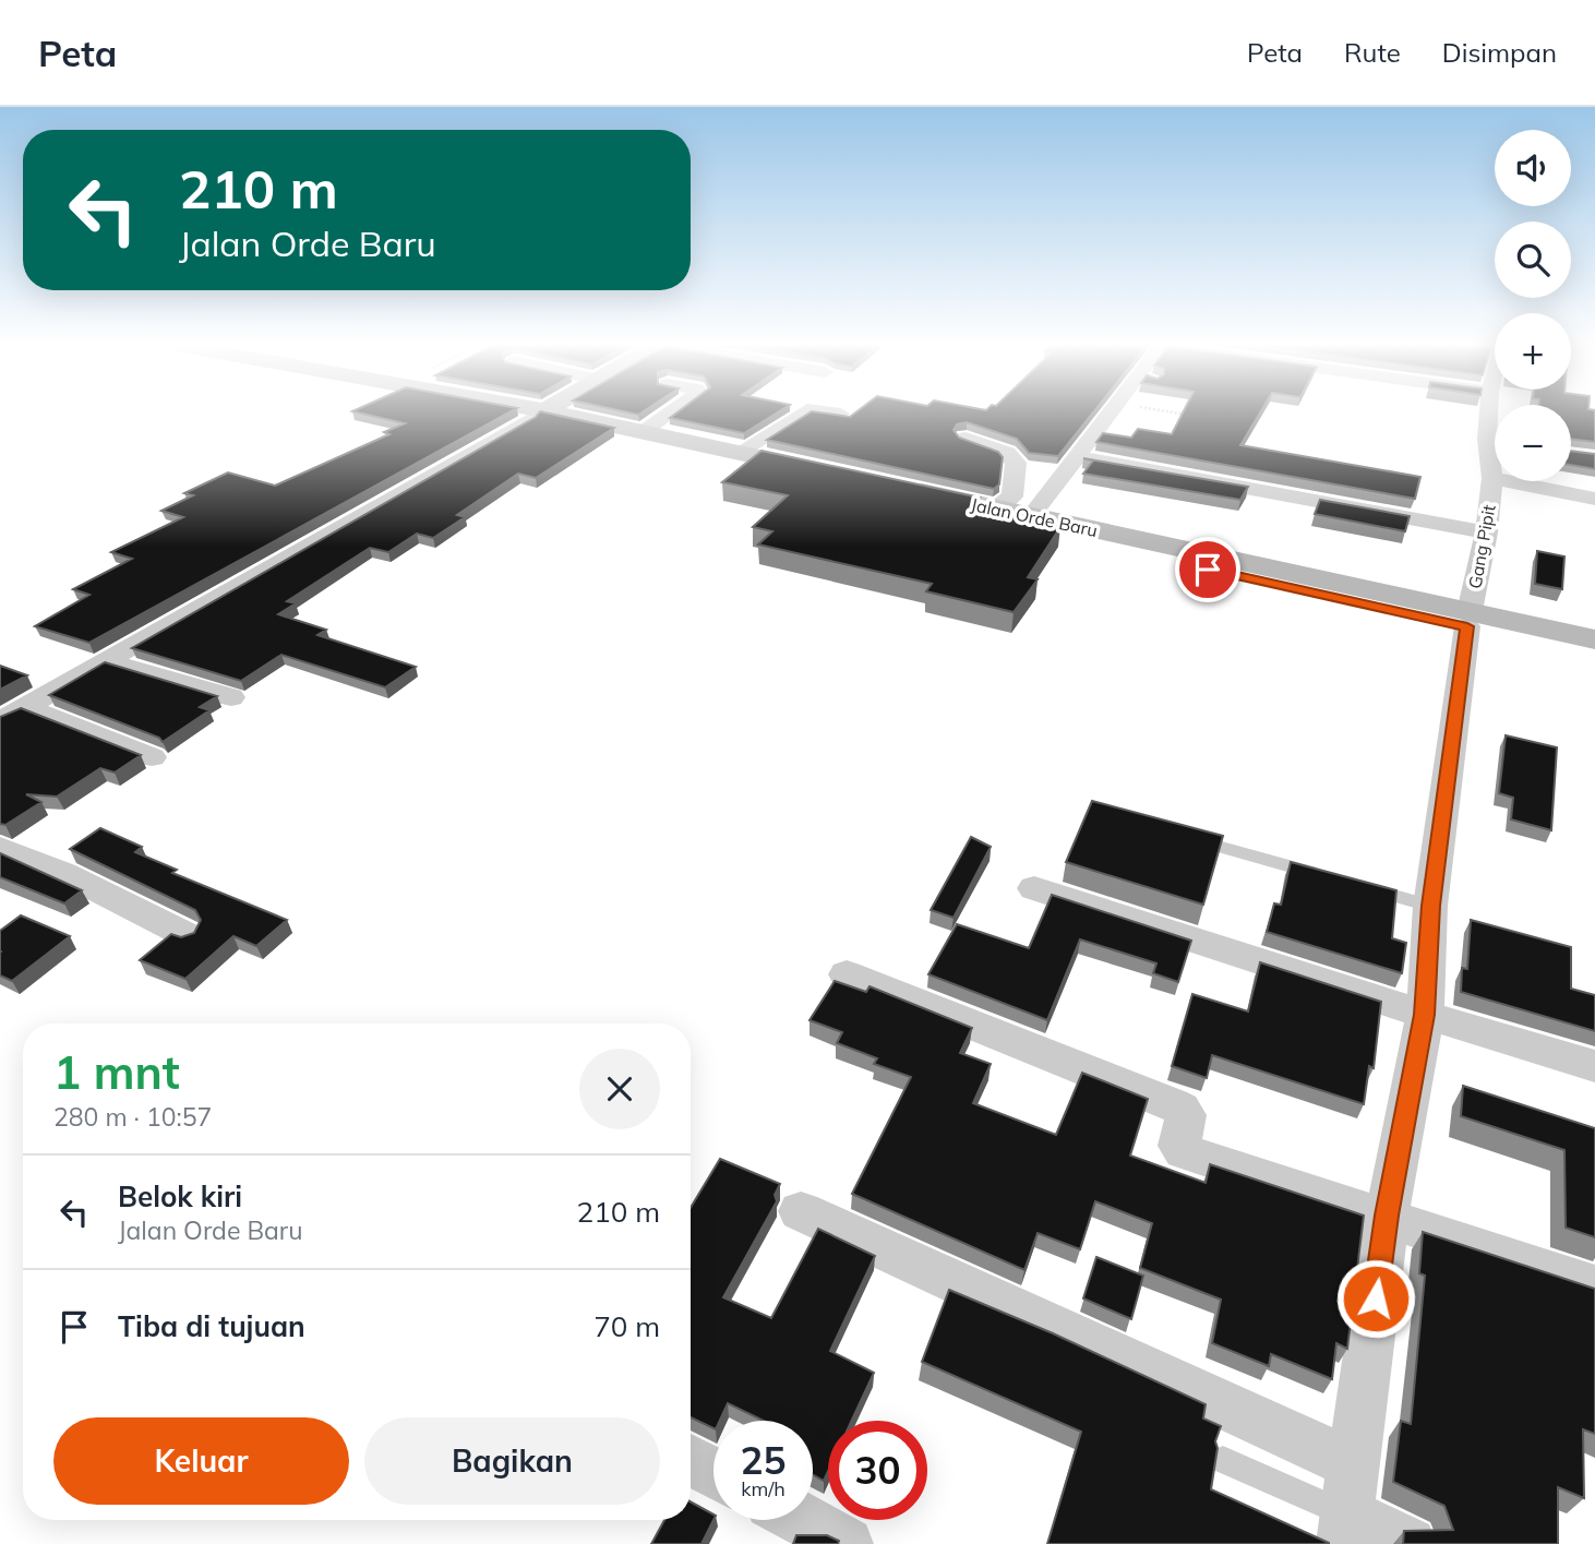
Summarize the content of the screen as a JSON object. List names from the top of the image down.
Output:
{
  "streets": {
    "main road": ["Jalan Orde Baru"],
    "street": ["Gang Pipit"]
  },
  "crossings": [
    ["Jalan Orde Baru", "Gang Pipit"]
  ],
  "page": {
    "header": "Peta",
    "nav": ["Peta", "Rute", "Disimpan"],
    "map_buttons": ["+", "−"],
    "turn": ["210 m", "Jalan Orde Baru"],
    "heading": ["1 mnt", "280 m · 10:57"],
    "list": [
      {
        "name": "Belok kiri",
        "note": "Jalan Orde Baru",
        "value": "210 m"
      },
      {
        "name": "Tiba di tujuan",
        "value": "70 m"
      }
    ],
    "buttons": ["Keluar", "Bagikan"],
    "speed": "25 km/h",
    "limit": "30"
  }
}
